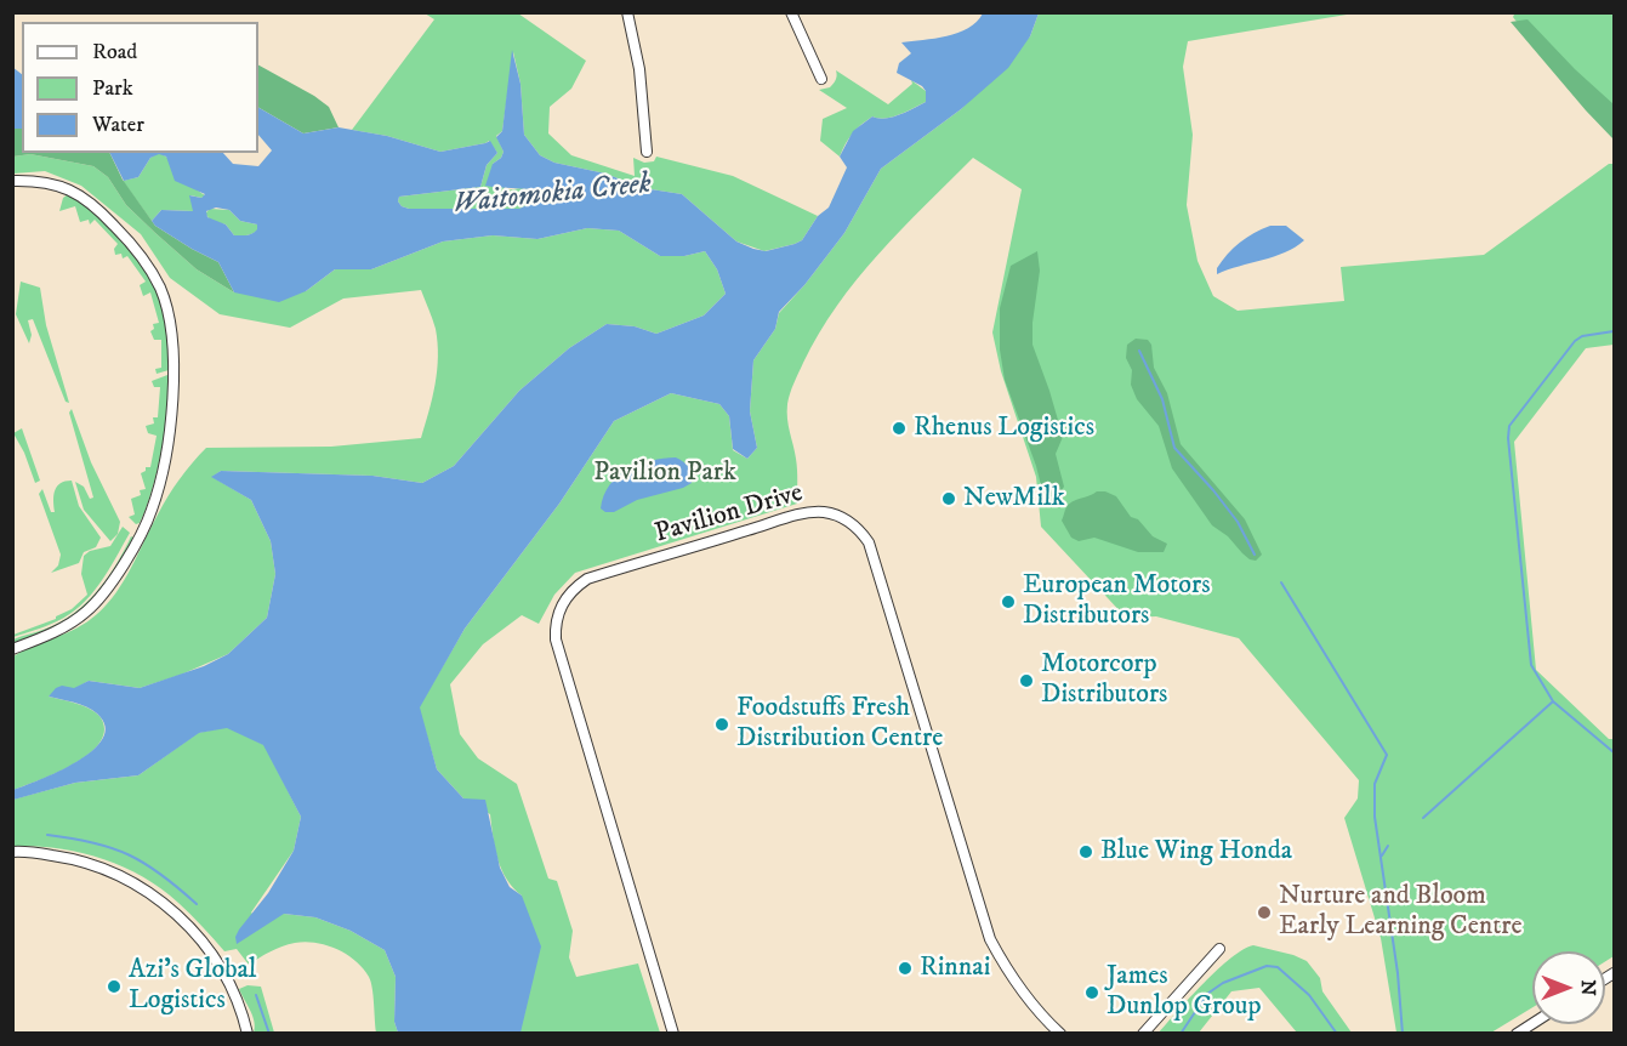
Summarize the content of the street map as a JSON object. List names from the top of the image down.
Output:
{
  "streets": {
    "street": ["Pavilion Drive"]
  },
  "water": ["Waitomokia Creek"],
  "parks": ["Pavilion Park"],
  "places": [
    "Rhenus Logistics",
    "NewMilk",
    "European Motors Distributors",
    "Motorcorp Distributors",
    "Foodstuffs Fresh Distribution Centre",
    "Blue Wing Honda",
    "Nurture and Bloom Early Learning Centre",
    "Rinnai",
    "Azi's Global Logistics",
    "James Dunlop Group"
  ],
  "legend": ["Road", "Park", "Water"],
  "north": "right"
}
